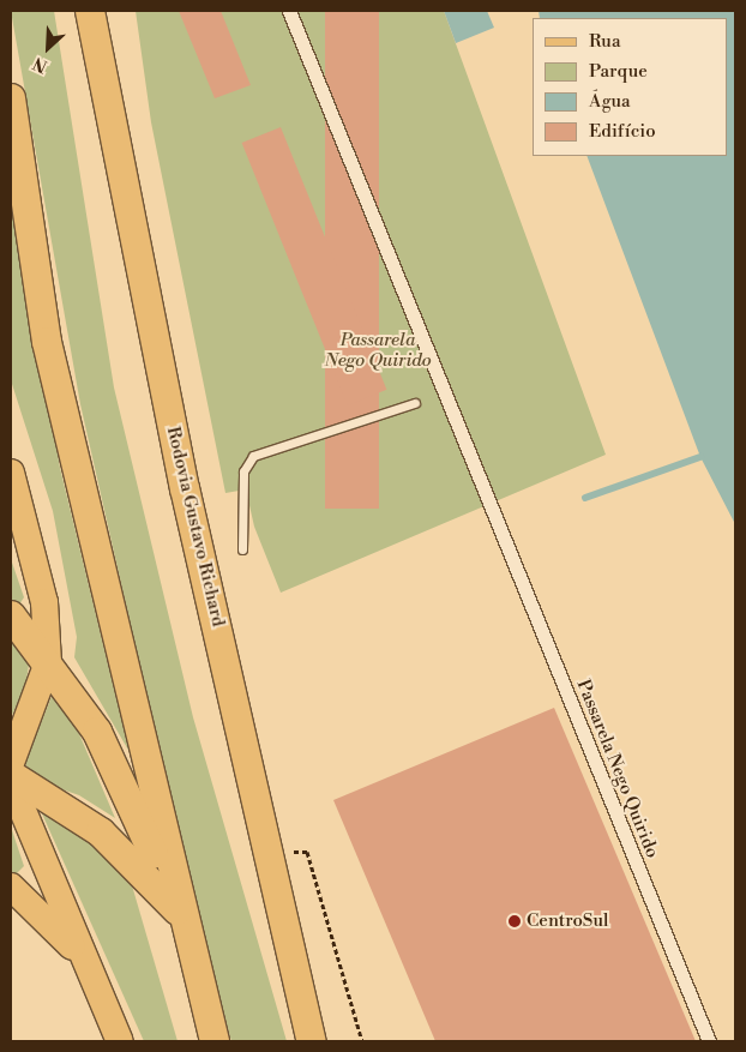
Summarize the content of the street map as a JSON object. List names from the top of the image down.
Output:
{
  "streets": {
    "highway": ["Rodovia Gustavo Richard"],
    "street": ["Passarela Nego Quirido"]
  },
  "parks": ["Passarela Nego Quirido"],
  "places": ["CentroSul"],
  "legend": [
    "Rua",
    "Parque",
    "Água",
    "Edifício"
  ],
  "north": "bottom left"
}
